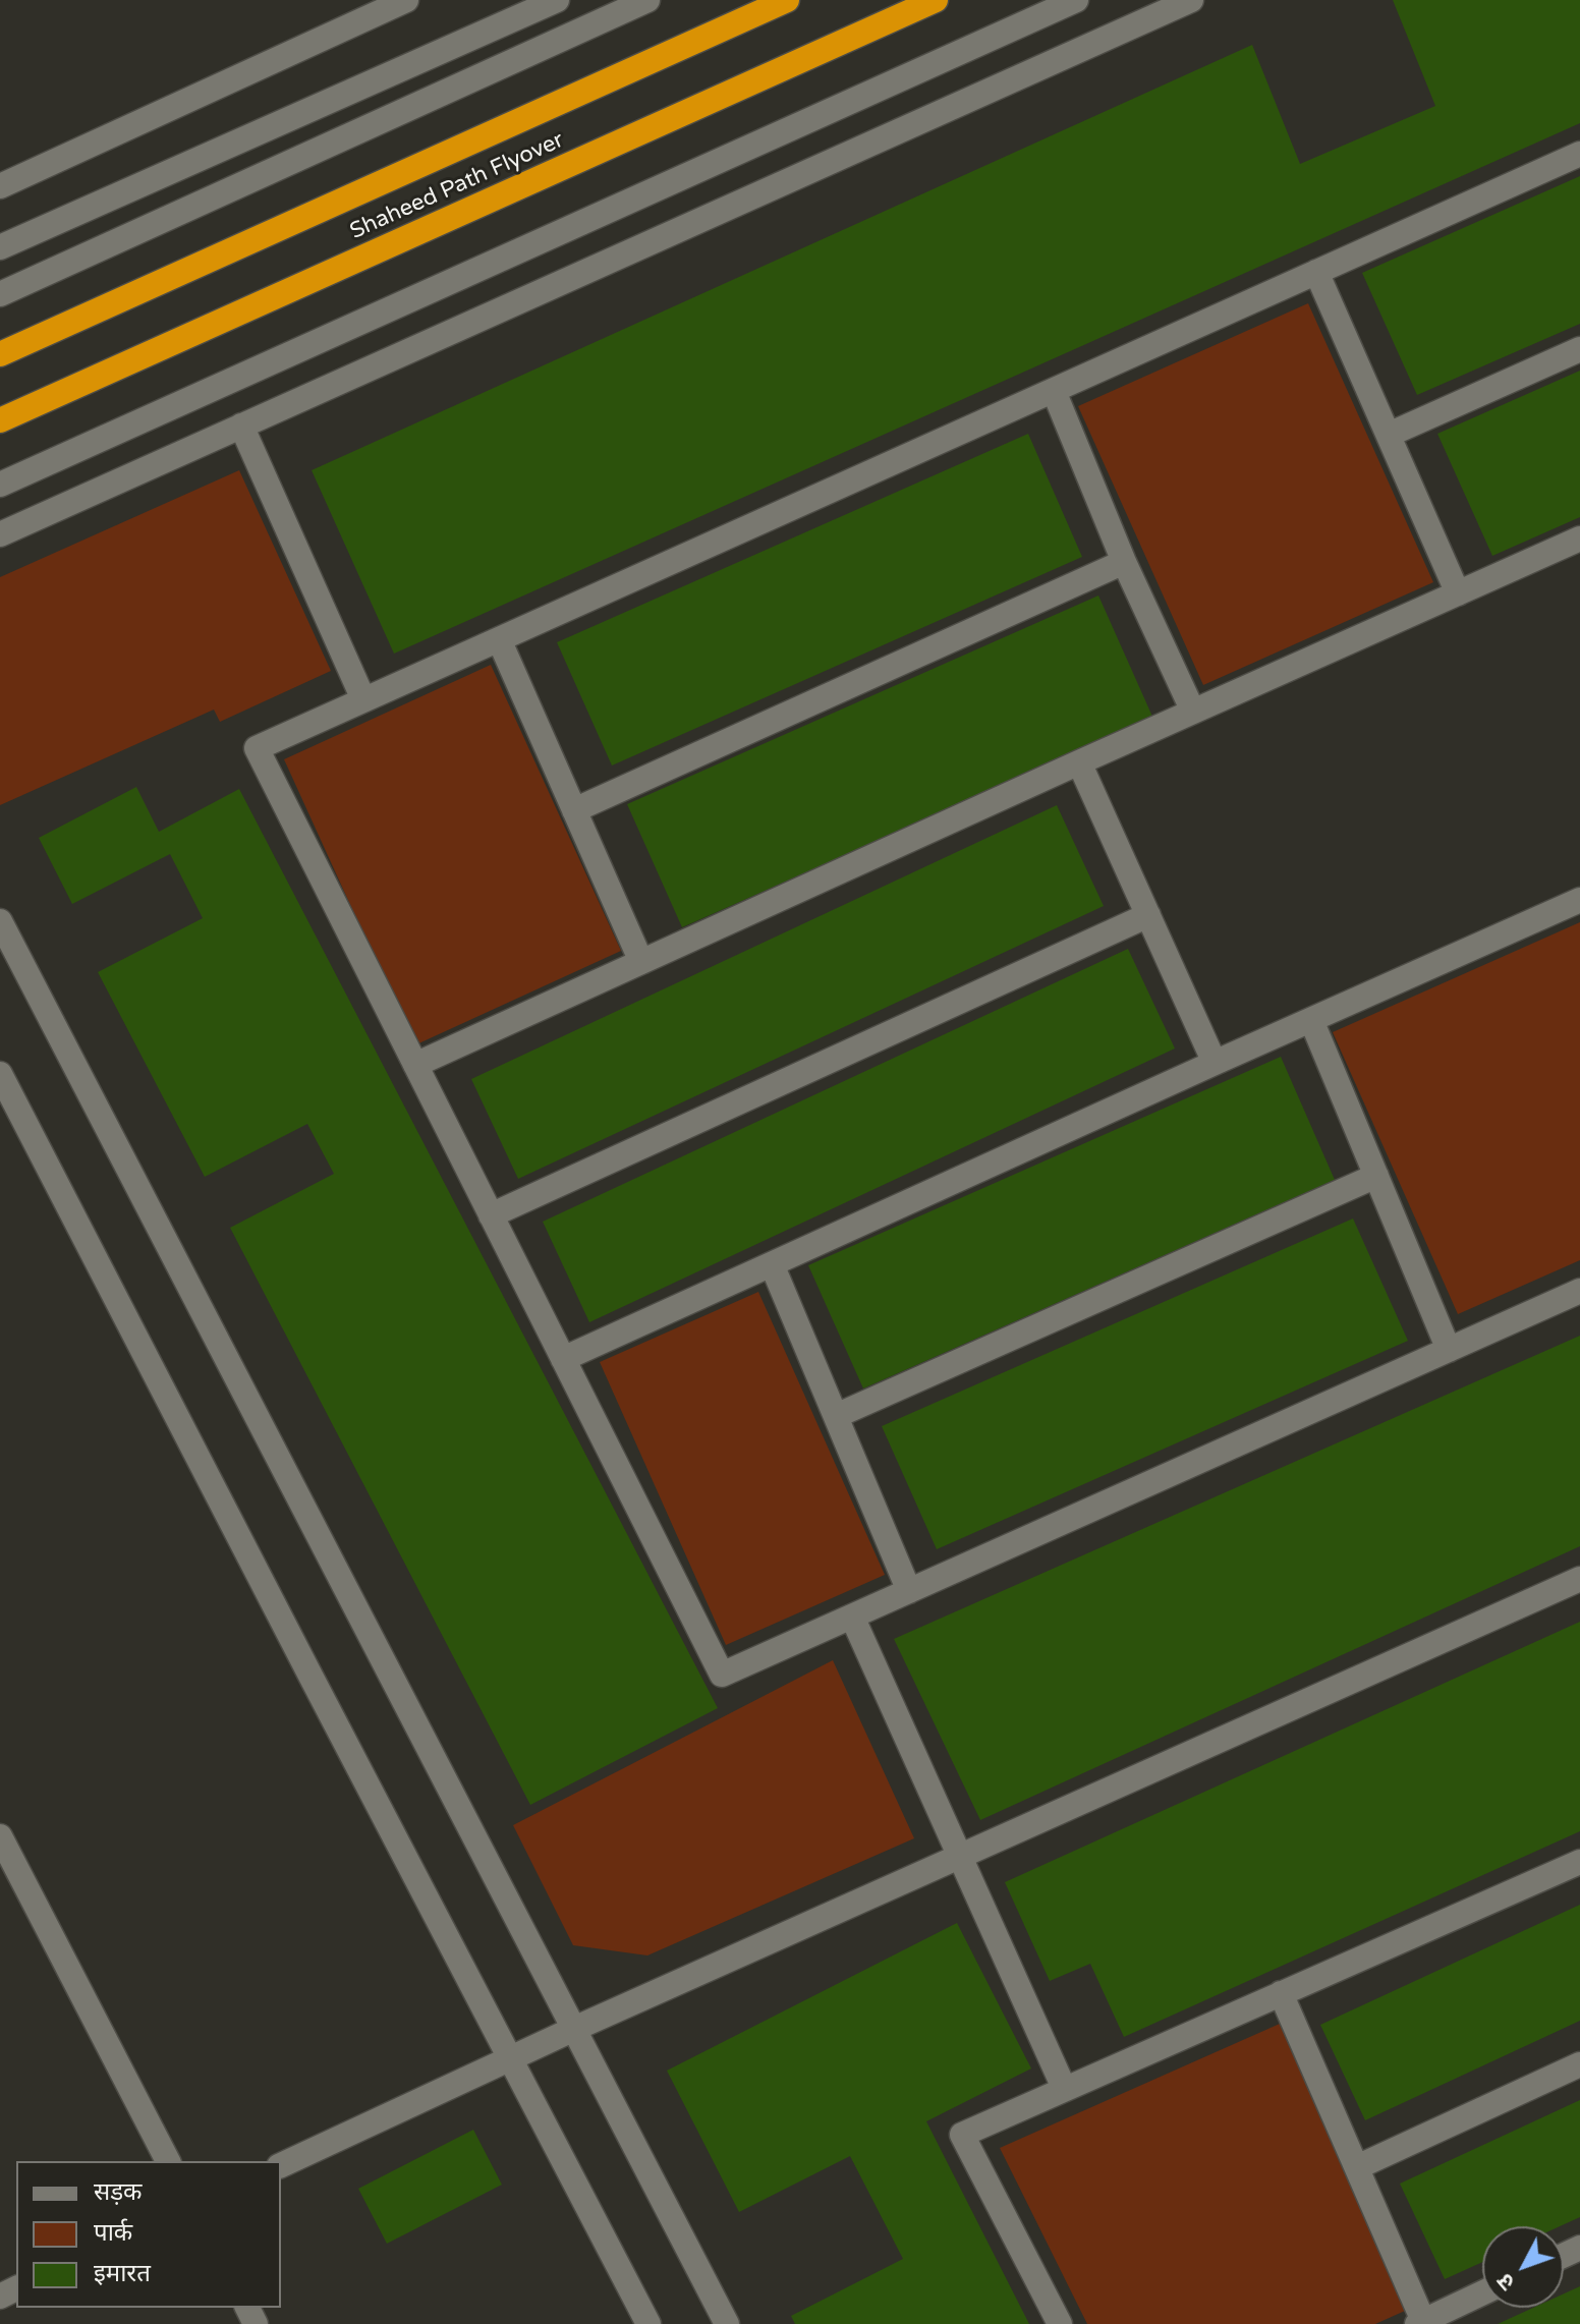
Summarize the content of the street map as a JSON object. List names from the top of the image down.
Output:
{
  "streets": {
    "highway": ["Shaheed Path Flyover"]
  },
  "legend": ["सड़क", "पार्क", "इमारत"],
  "north": "bottom left"
}
